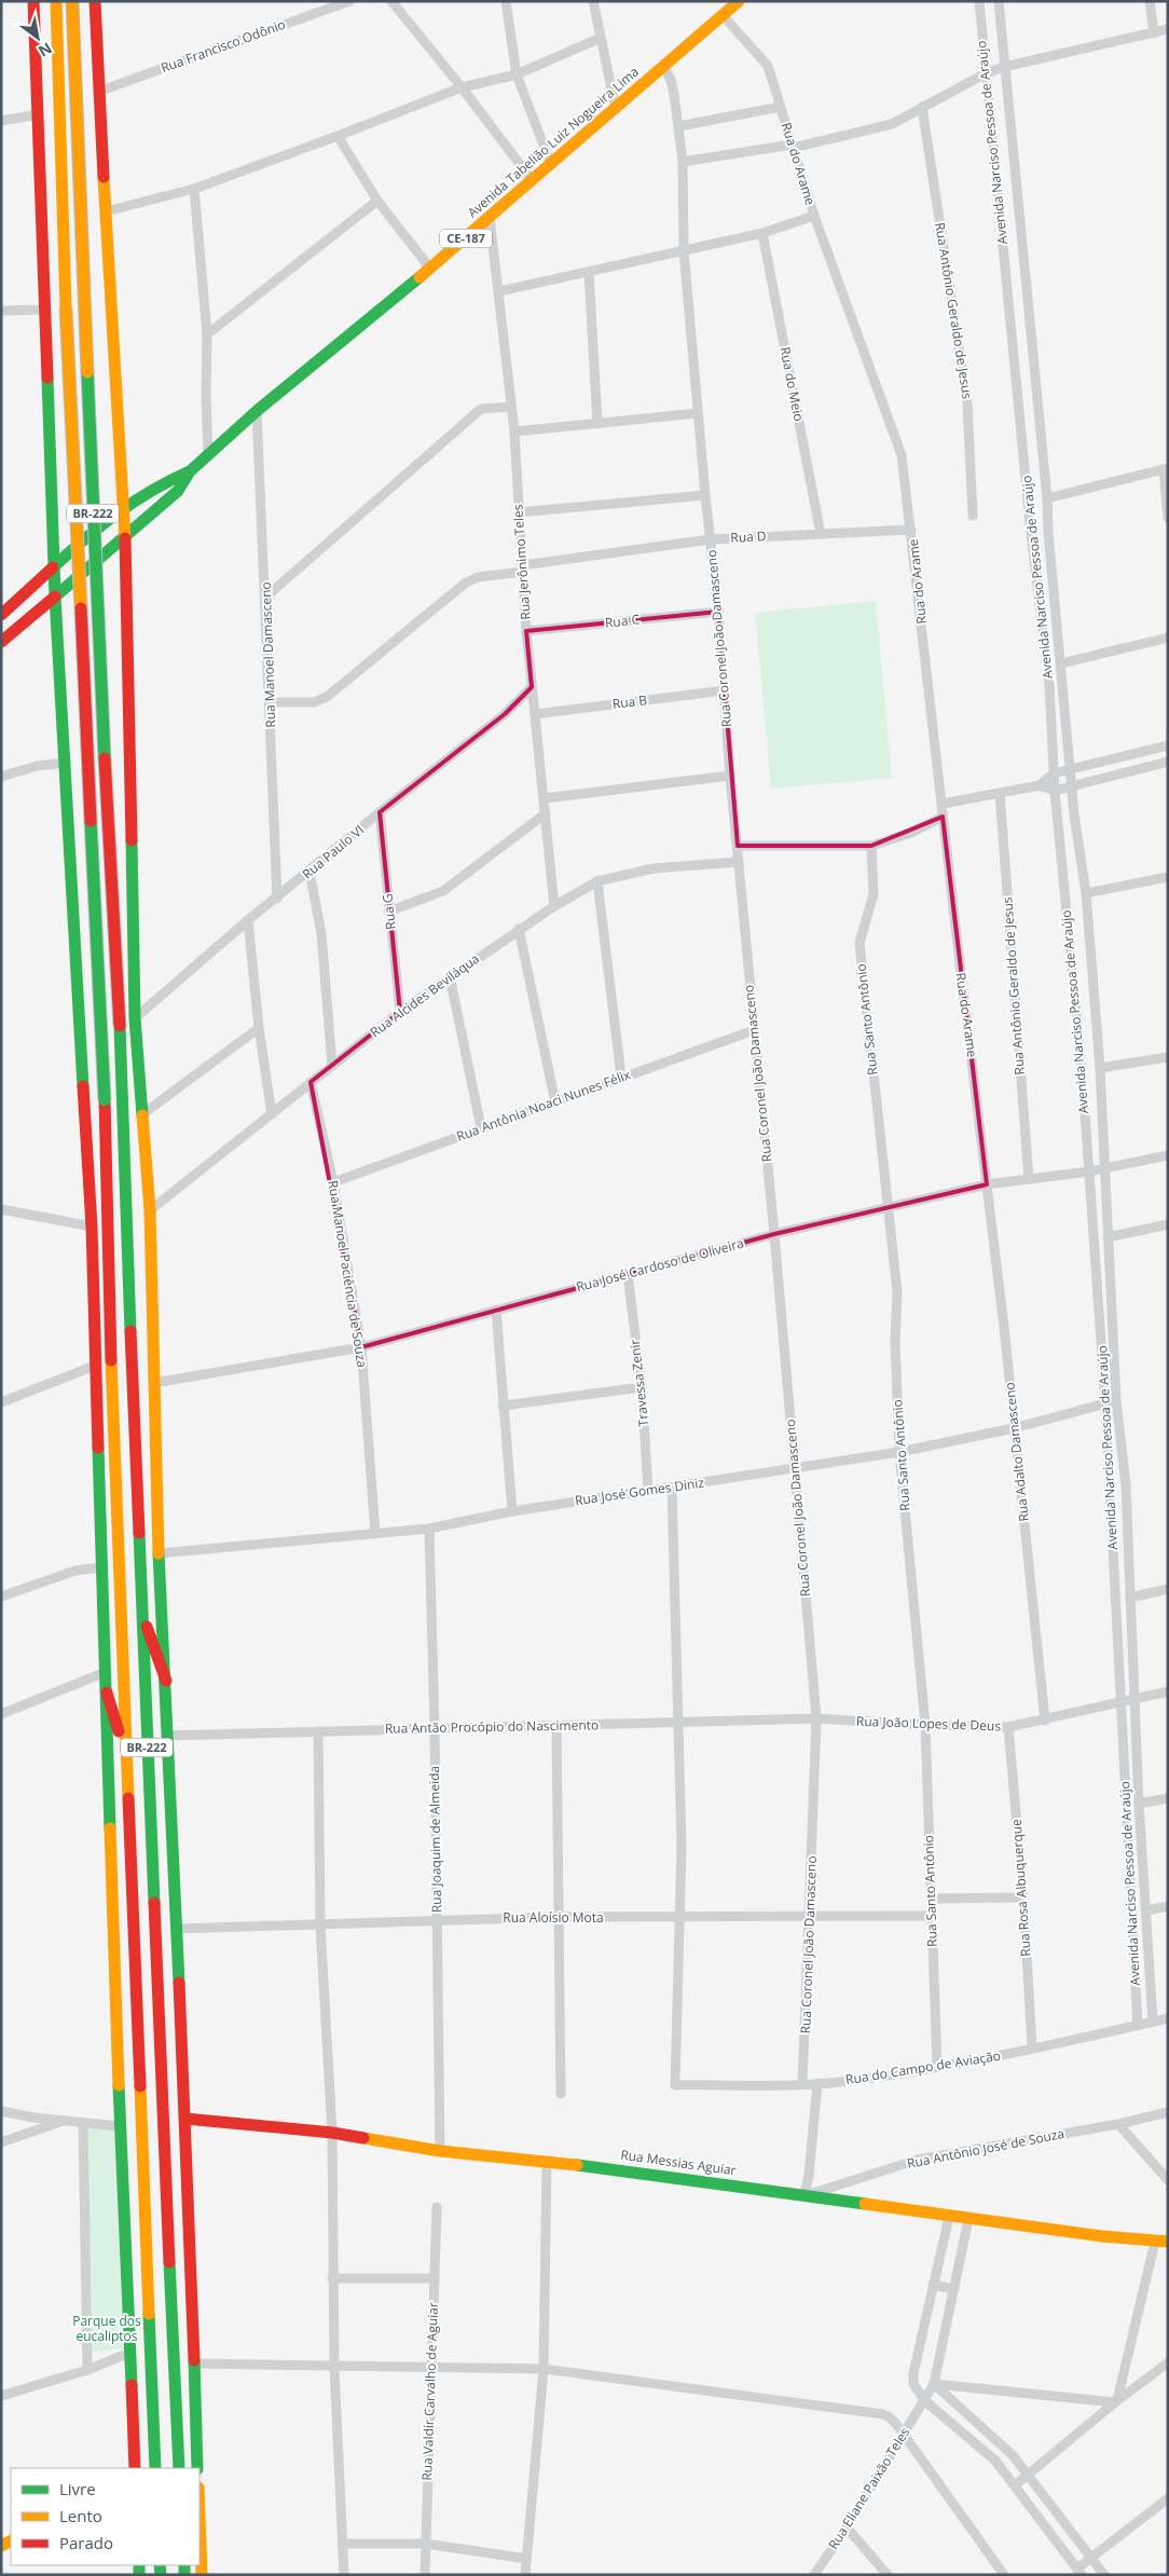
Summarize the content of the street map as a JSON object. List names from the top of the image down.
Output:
{
  "streets": {
    "main road": [
      "Avenida Tabelião Luiz Nogueira Lima",
      "CE-187",
      "BR-222",
      "Rua Messias Aguiar"
    ],
    "street": [
      "Rua Francisco Odônio",
      "Avenida Narciso Pessoa de Araújo",
      "Rua do Arame",
      "Rua Antônio Geraldo de Jesus",
      "Rua do Meio",
      "Rua D",
      "Rua Jerônimo Teles",
      "Rua C",
      "Rua Coronel João Damasceno",
      "Rua Manoel Damasceno",
      "Rua B",
      "Rua Paulo VI",
      "Rua G",
      "Rua Alcides Beviláqua",
      "Rua Santo Antônio",
      "Rua Antônia Noaci Nunes Félix",
      "Rua José Cardoso de Oliveira",
      "Rua Manoel Paciência de Souza",
      "Travessa Zenir",
      "Rua Adalto Damasceno",
      "Rua José Gomes Diniz",
      "Rua João Lopes de Deus",
      "Rua Antão Procópio do Nascimento",
      "Rua Joaquim de Almeida",
      "Rua Rosa Albuquerque",
      "Rua Aloísio Mota",
      "Rua do Campo de Aviação",
      "Rua Antônio José de Souza",
      "Rua Valdir Carvalho de Aguiar",
      "Rua Eliane Paixão Teles"
    ]
  },
  "crossings": [
    ["Avenida Tabelião Luiz Nogueira Lima", "Rua do Arame"],
    ["Avenida Tabelião Luiz Nogueira Lima", "CE-187"],
    ["Avenida Tabelião Luiz Nogueira Lima", "BR-222"],
    ["Avenida Tabelião Luiz Nogueira Lima", "Rua Jerônimo Teles"],
    ["Avenida Tabelião Luiz Nogueira Lima", "Rua Coronel João Damasceno"],
    ["Avenida Tabelião Luiz Nogueira Lima", "Rua Manoel Damasceno"],
    ["Avenida Narciso Pessoa de Araújo", "Rua José Cardoso de Oliveira"],
    ["Avenida Narciso Pessoa de Araújo", "Rua José Gomes Diniz"],
    ["Avenida Narciso Pessoa de Araújo", "Rua João Lopes de Deus"],
    ["Avenida Narciso Pessoa de Araújo", "Rua do Campo de Aviação"],
    ["Rua do Arame", "Rua D"],
    ["Rua do Arame", "Rua José Cardoso de Oliveira"],
    ["Rua do Arame", "Rua Adalto Damasceno"],
    ["CE-187", "BR-222"],
    ["Rua Antônio Geraldo de Jesus", "Rua José Cardoso de Oliveira"],
    ["Rua do Meio", "Rua D"],
    ["Rua D", "Rua Jerônimo Teles"],
    ["Rua D", "Rua Coronel João Damasceno"],
    ["Rua D", "Rua Manoel Damasceno"],
    ["Rua Jerônimo Teles", "Rua C"],
    ["Rua Jerônimo Teles", "Rua B"],
    ["Rua Jerônimo Teles", "Rua Paulo VI"],
    ["Rua Jerônimo Teles", "Rua Alcides Beviláqua"],
    ["Rua C", "Rua Coronel João Damasceno"],
    ["Rua Coronel João Damasceno", "Rua B"],
    ["Rua Coronel João Damasceno", "Rua Alcides Beviláqua"],
    ["Rua Coronel João Damasceno", "Rua Antônia Noaci Nunes Félix"],
    ["Rua Coronel João Damasceno", "Rua José Cardoso de Oliveira"],
    ["Rua Coronel João Damasceno", "Rua José Gomes Diniz"],
    ["Rua Coronel João Damasceno", "Rua João Lopes de Deus"],
    ["Rua Coronel João Damasceno", "Rua Antão Procópio do Nascimento"],
    ["Rua Coronel João Damasceno", "Rua Aloísio Mota"],
    ["Rua Coronel João Damasceno", "Rua do Campo de Aviação"],
    ["Rua Manoel Damasceno", "Rua Paulo VI"],
    ["Rua Paulo VI", "Rua G"],
    ["Rua G", "Rua Alcides Beviláqua"],
    ["Rua Alcides Beviláqua", "Rua Manoel Paciência de Souza"],
    ["Rua Santo Antônio", "Rua José Cardoso de Oliveira"],
    ["Rua Santo Antônio", "Rua José Gomes Diniz"],
    ["Rua Santo Antônio", "Rua João Lopes de Deus"],
    ["Rua Santo Antônio", "Rua Aloísio Mota"],
    ["Rua Santo Antônio", "Rua do Campo de Aviação"],
    ["Rua Antônia Noaci Nunes Félix", "Rua Manoel Paciência de Souza"],
    ["Rua José Cardoso de Oliveira", "Rua Manoel Paciência de Souza"],
    ["Rua José Cardoso de Oliveira", "Travessa Zenir"],
    ["Rua José Cardoso de Oliveira", "Rua Adalto Damasceno"],
    ["Rua Manoel Paciência de Souza", "Rua José Gomes Diniz"],
    ["Travessa Zenir", "Rua José Gomes Diniz"],
    ["Rua Adalto Damasceno", "Rua José Gomes Diniz"],
    ["Rua Adalto Damasceno", "Rua João Lopes de Deus"],
    ["Rua José Gomes Diniz", "Rua Joaquim de Almeida"],
    ["Rua João Lopes de Deus", "Rua Antão Procópio do Nascimento"],
    ["Rua João Lopes de Deus", "Rua Rosa Albuquerque"],
    ["Rua Antão Procópio do Nascimento", "Rua Joaquim de Almeida"],
    ["Rua Joaquim de Almeida", "Rua Aloísio Mota"],
    ["Rua Joaquim de Almeida", "Rua Messias Aguiar"],
    ["Rua Rosa Albuquerque", "Rua do Campo de Aviação"],
    ["Rua Aloísio Mota", "Rua do Campo de Aviação"],
    ["Rua Antônio José de Souza", "Rua Messias Aguiar"],
    ["Rua Messias Aguiar", "Rua Eliane Paixão Teles"]
  ],
  "parks": ["Parque dos eucaliptos"],
  "legend": ["Livre", "Lento", "Parado"],
  "north": "bottom right"
}
